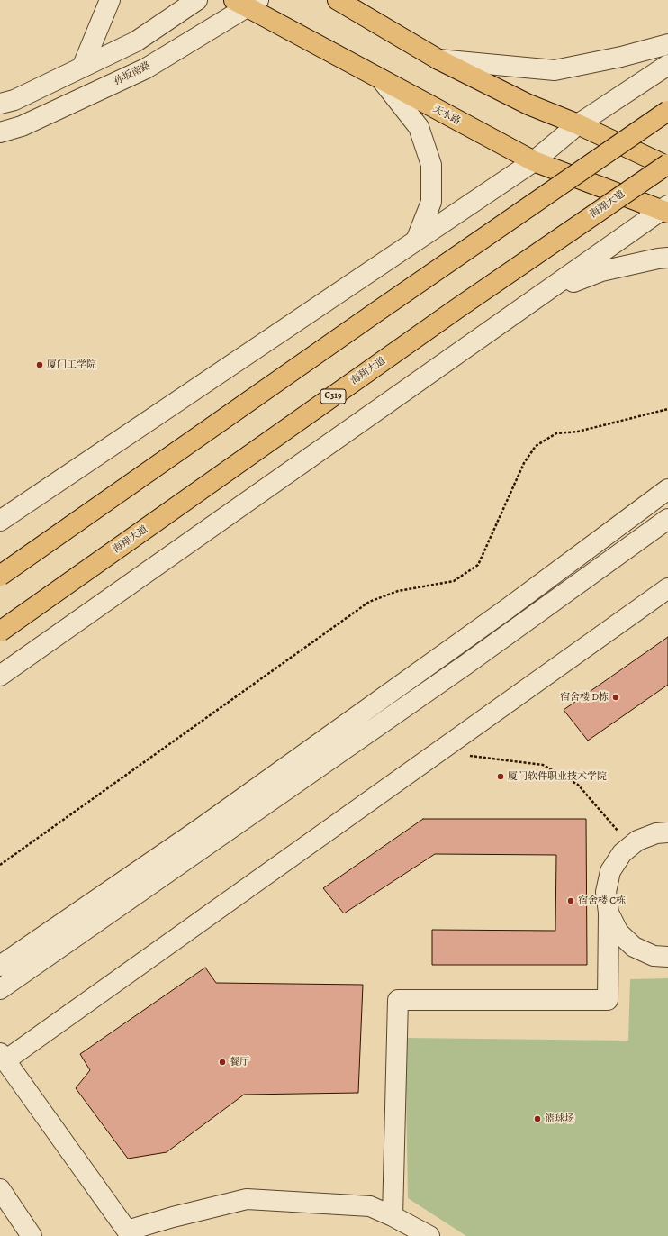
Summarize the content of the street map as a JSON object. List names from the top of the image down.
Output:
{
  "streets": {
    "main road": ["天水路", "海翔大道", "G319"],
    "street": ["孙坂南路"]
  },
  "crossings": [
    ["孙坂南路", "天水路"]
  ],
  "places": [
    "厦门工学院",
    "宿舍楼 D栋",
    "厦门软件职业技术学院",
    "宿舍楼 C栋",
    "餐厅",
    "篮球场"
  ]
}
